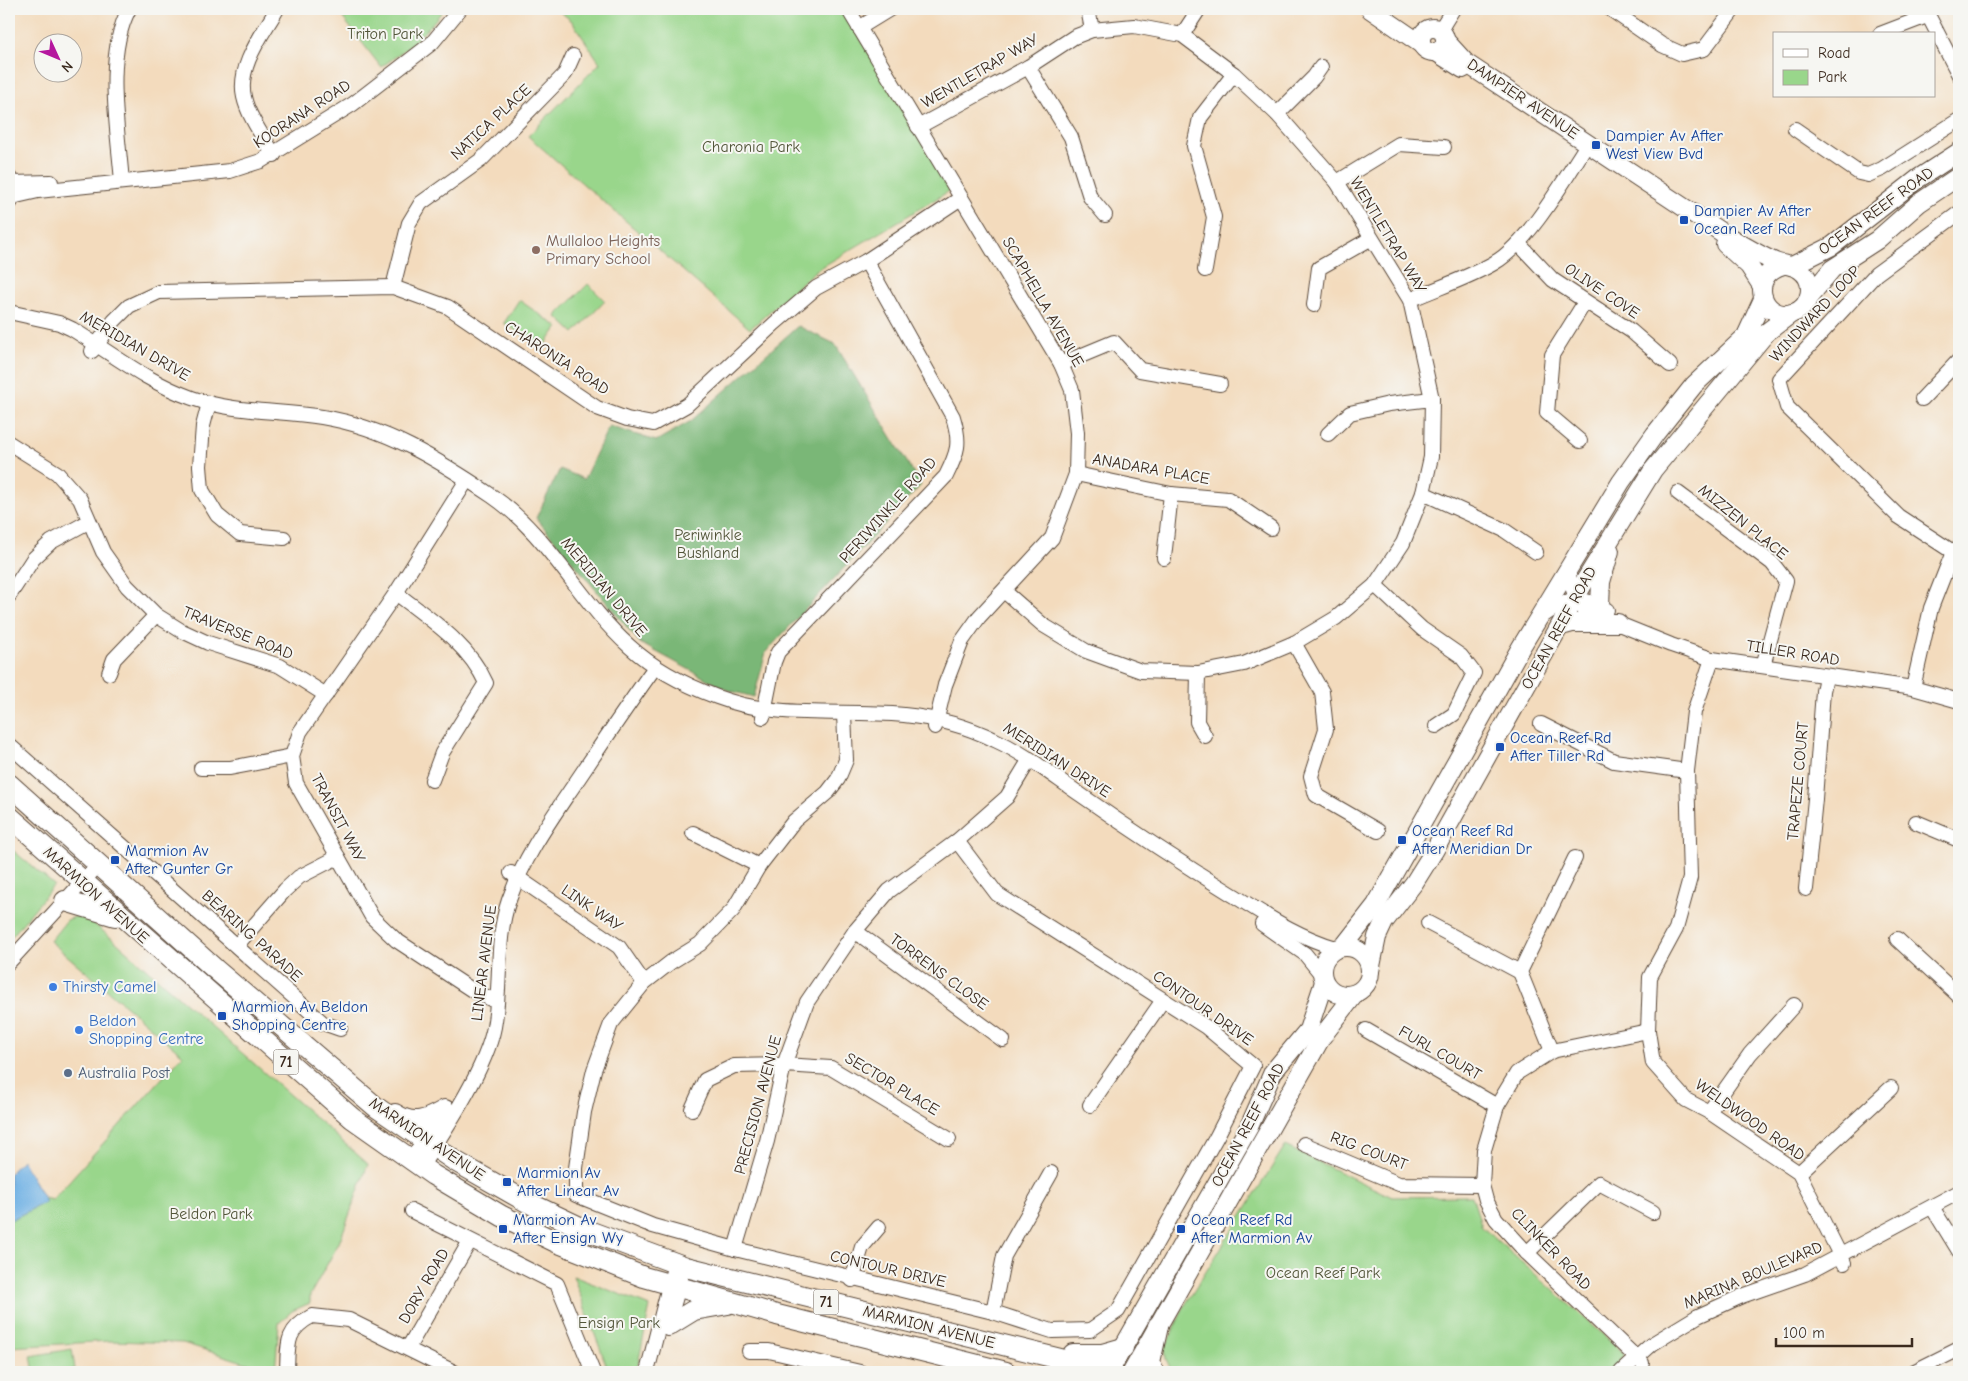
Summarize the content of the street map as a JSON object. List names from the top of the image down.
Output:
{
  "streets": {
    "highway": ["MARMION AVENUE", "71"],
    "main road": ["DAMPIER AVENUE", "OCEAN REEF ROAD"],
    "street": [
      "WENTLETRAP WAY",
      "KOORANA ROAD",
      "NATICA PLACE",
      "OLIVE COVE",
      "SCAPHELLA AVENUE",
      "WINDWARD LOOP",
      "MERIDIAN DRIVE",
      "CHARONIA ROAD",
      "ANADARA PLACE",
      "PERIWINKLE ROAD",
      "MIZZEN PLACE",
      "TRAVERSE ROAD",
      "TILLER ROAD",
      "TRAPEZE COURT",
      "TRANSIT WAY",
      "LINK WAY",
      "BEARING PARADE",
      "LINEAR AVENUE",
      "TORRENS CLOSE",
      "CONTOUR DRIVE",
      "FURL COURT",
      "SECTOR PLACE",
      "PRECISION AVENUE",
      "WELDWOOD ROAD",
      "RIG COURT",
      "CLINKER ROAD",
      "MARINA BOULEVARD",
      "DORY ROAD"
    ]
  },
  "crossings": [
    ["WENTLETRAP WAY", "SCAPHELLA AVENUE"],
    ["DAMPIER AVENUE", "OCEAN REEF ROAD"],
    ["NATICA PLACE", "CHARONIA ROAD"],
    ["OCEAN REEF ROAD", "MERIDIAN DRIVE"],
    ["OCEAN REEF ROAD", "TILLER ROAD"],
    ["OCEAN REEF ROAD", "MARMION AVENUE"],
    ["SCAPHELLA AVENUE", "MERIDIAN DRIVE"],
    ["SCAPHELLA AVENUE", "CHARONIA ROAD"],
    ["SCAPHELLA AVENUE", "ANADARA PLACE"],
    ["MERIDIAN DRIVE", "CHARONIA ROAD"],
    ["MERIDIAN DRIVE", "PERIWINKLE ROAD"],
    ["MERIDIAN DRIVE", "TRANSIT WAY"],
    ["MERIDIAN DRIVE", "LINEAR AVENUE"],
    ["MERIDIAN DRIVE", "CONTOUR DRIVE"],
    ["MERIDIAN DRIVE", "PRECISION AVENUE"],
    ["CHARONIA ROAD", "PERIWINKLE ROAD"],
    ["MIZZEN PLACE", "TILLER ROAD"],
    ["TRAVERSE ROAD", "TRANSIT WAY"],
    ["TILLER ROAD", "TRAPEZE COURT"],
    ["TILLER ROAD", "WELDWOOD ROAD"],
    ["TRANSIT WAY", "LINEAR AVENUE"],
    ["MARMION AVENUE", "LINEAR AVENUE"],
    ["LINK WAY", "LINEAR AVENUE"],
    ["LINK WAY", "CONTOUR DRIVE"],
    ["TORRENS CLOSE", "PRECISION AVENUE"],
    ["CONTOUR DRIVE", "PRECISION AVENUE"],
    ["FURL COURT", "CLINKER ROAD"],
    ["SECTOR PLACE", "PRECISION AVENUE"],
    ["WELDWOOD ROAD", "CLINKER ROAD"],
    ["WELDWOOD ROAD", "MARINA BOULEVARD"],
    ["RIG COURT", "CLINKER ROAD"],
    ["CLINKER ROAD", "MARINA BOULEVARD"]
  ],
  "parks": [
    "Triton Park",
    "Charonia Park",
    "Periwinkle Bushland",
    "Beldon Park",
    "Ocean Reef Park",
    "Ensign Park"
  ],
  "places": {
    "transit": [
      "Dampier Av After West View Bvd",
      "Dampier Av After Ocean Reef Rd",
      "Ocean Reef Rd After Tiller Rd",
      "Ocean Reef Rd After Meridian Dr",
      "Marmion Av After Gunter Gr",
      "Marmion Av Beldon Shopping Centre",
      "Marmion Av After Linear Av",
      "Marmion Av After Ensign Wy",
      "Ocean Reef Rd After Marmion Av"
    ],
    "other": [
      "Mullaloo Heights Primary School",
      "Thirsty Camel",
      "Beldon Shopping Centre",
      "Australia Post"
    ]
  },
  "legend": ["Road", "Park"],
  "scale_bar": "100 m",
  "north": "bottom right"
}
